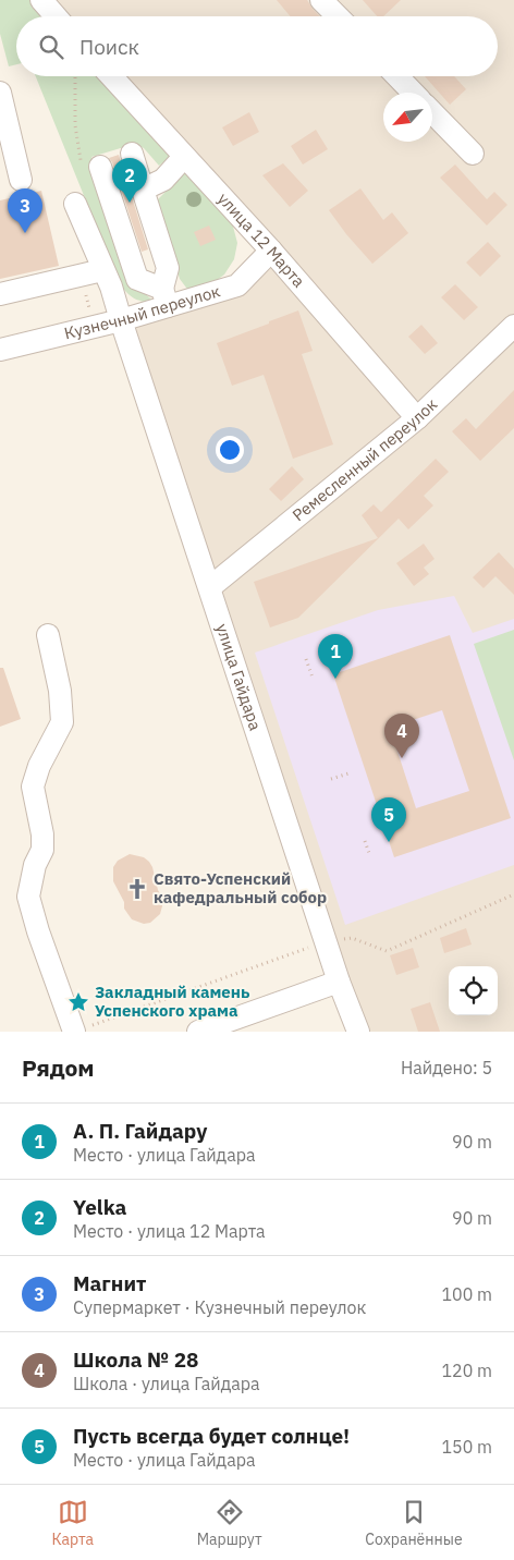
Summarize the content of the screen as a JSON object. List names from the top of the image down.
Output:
{
  "streets": {
    "street": [
      "улица 12 Марта",
      "Кузнечный переулок",
      "Ремесленный переулок",
      "улица Гайдара"
    ]
  },
  "crossings": [
    ["улица 12 Марта", "Кузнечный переулок"],
    ["улица 12 Марта", "Ремесленный переулок"],
    ["Кузнечный переулок", "улица Гайдара"],
    ["Ремесленный переулок", "улица Гайдара"]
  ],
  "places": {
    "church": ["Свято-Успенский кафедральный собор"],
    "place": ["Закладный камень Успенского храма"]
  },
  "north": "bottom left",
  "page": {
    "search": "Поиск",
    "pins": [
      "2",
      "3",
      "1",
      "4",
      "5"
    ],
    "heading": ["Рядом", "Найдено: 5"],
    "list": [
      {
        "mark": "1",
        "name": "А. П. Гайдару",
        "note": "Место · улица Гайдара",
        "value": "90 m"
      },
      {
        "mark": "2",
        "name": "Yelka",
        "note": "Место · улица 12 Марта",
        "value": "90 m"
      },
      {
        "mark": "3",
        "name": "Магнит",
        "note": "Супермаркет · Кузнечный переулок",
        "value": "100 m"
      },
      {
        "mark": "4",
        "name": "Школа № 28",
        "note": "Школа · улица Гайдара",
        "value": "120 m"
      },
      {
        "mark": "5",
        "name": "Пусть всегда будет солнце!",
        "note": "Место · улица Гайдара",
        "value": "150 m"
      }
    ],
    "nav": ["Карта", "Маршрут", "Сохранённые"]
  }
}
